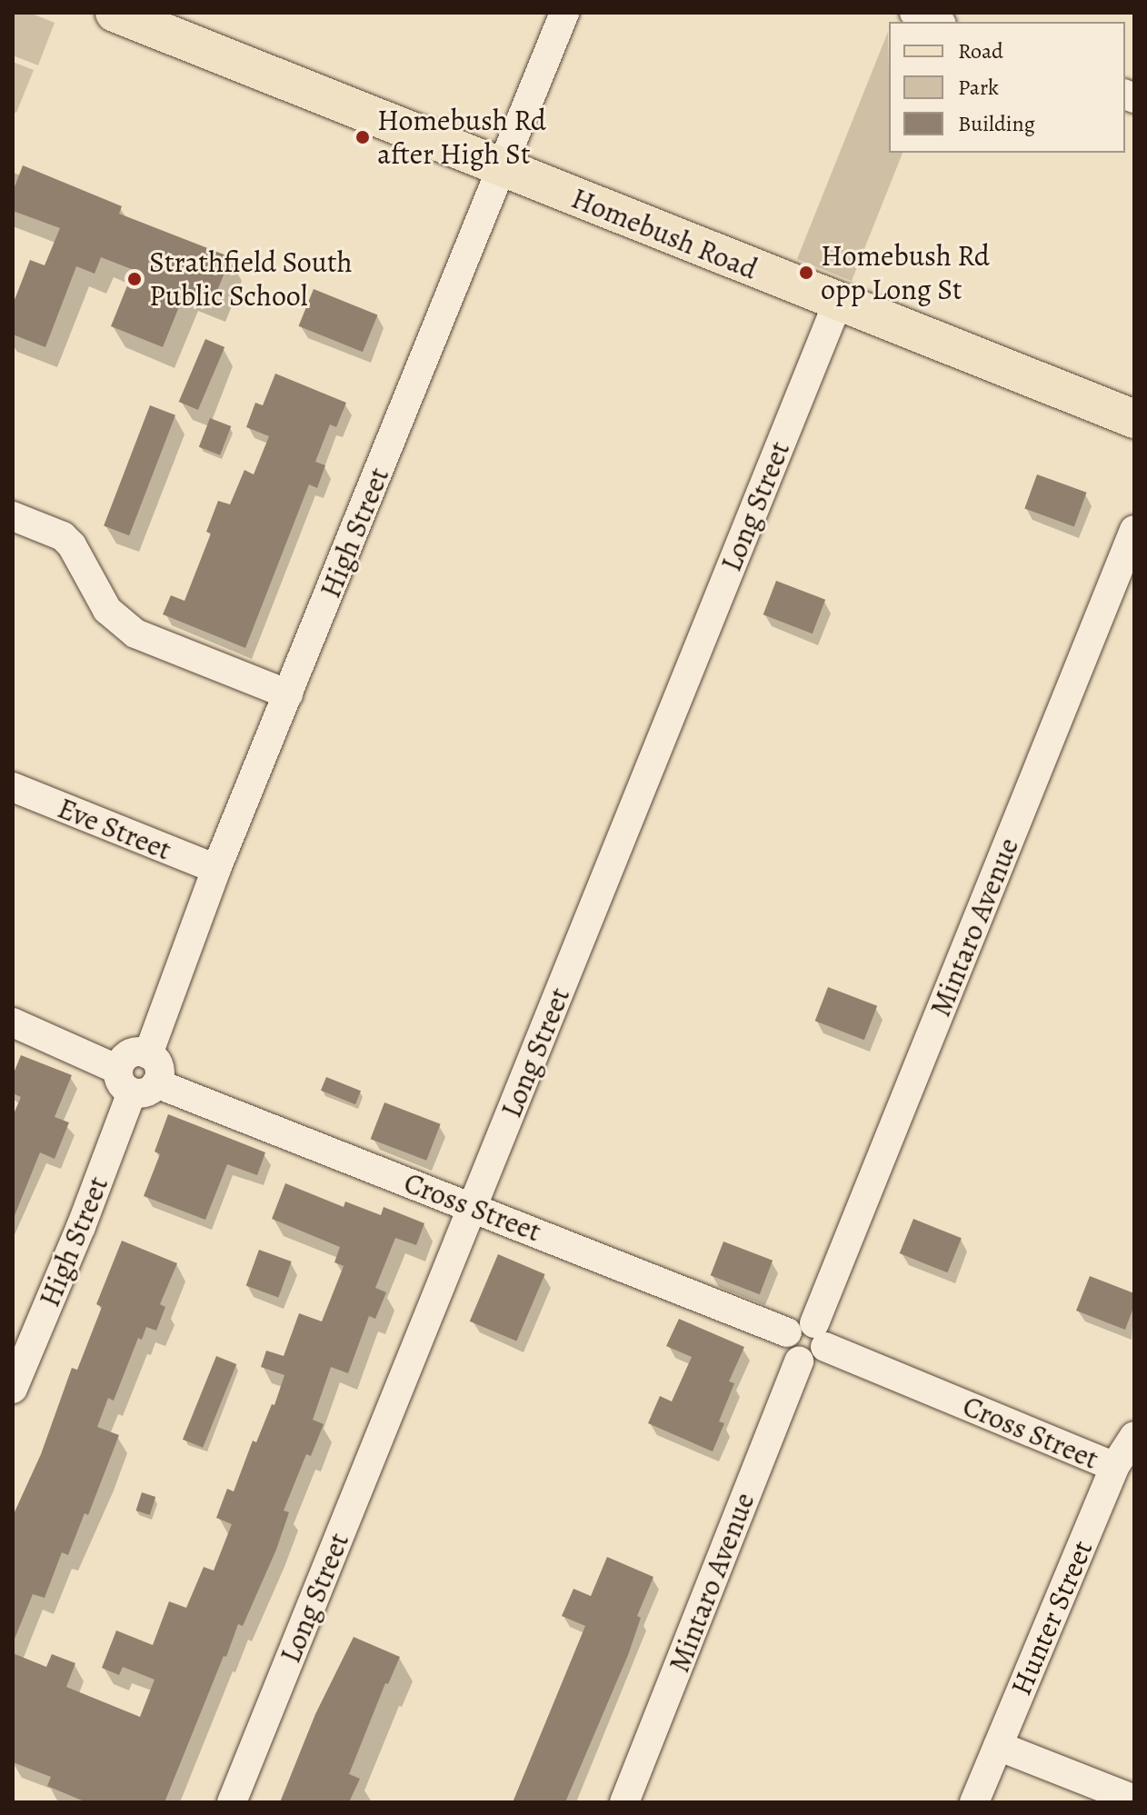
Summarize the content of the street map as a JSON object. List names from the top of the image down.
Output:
{
  "streets": {
    "main road": ["Homebush Road"],
    "street": [
      "Long Street",
      "High Street",
      "Eve Street",
      "Mintaro Avenue",
      "Cross Street",
      "Hunter Street"
    ]
  },
  "crossings": [
    ["Homebush Road", "Long Street"],
    ["Homebush Road", "High Street"],
    ["Long Street", "Cross Street"],
    ["High Street", "Eve Street"],
    ["High Street", "Cross Street"],
    ["Mintaro Avenue", "Cross Street"],
    ["Cross Street", "Hunter Street"]
  ],
  "places": ["Homebush Rd after High St", "Homebush Rd opp Long St", "Strathfield South Public School"],
  "legend": ["Road", "Park", "Building"]
}
